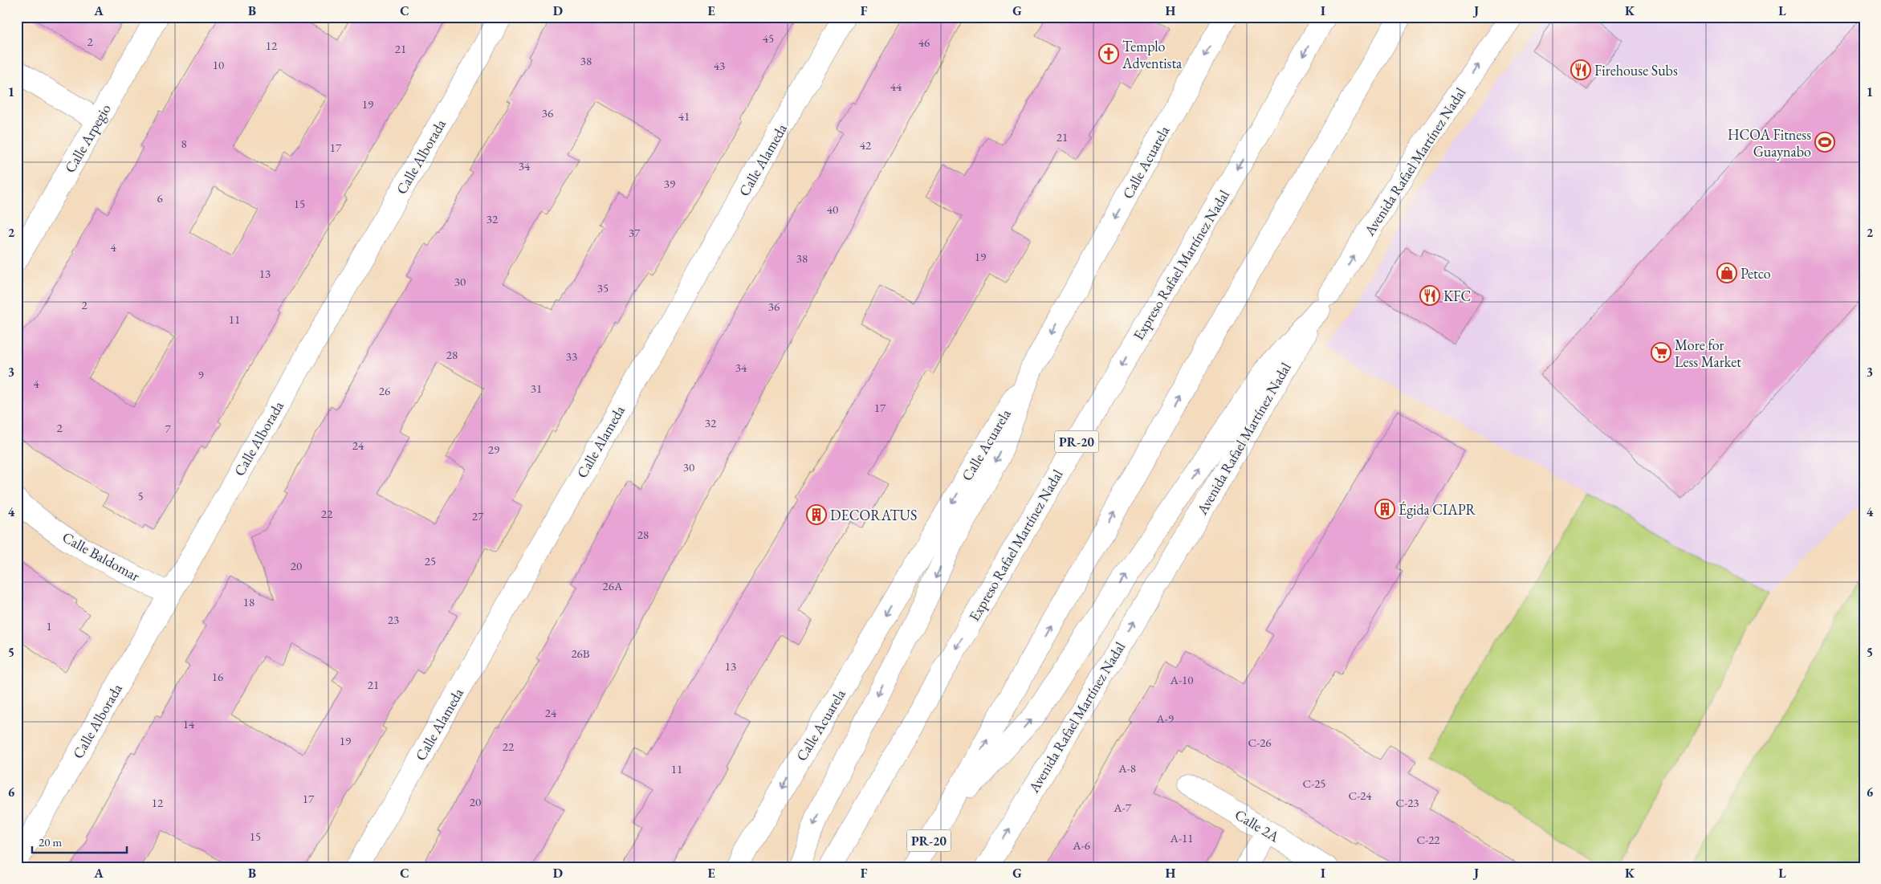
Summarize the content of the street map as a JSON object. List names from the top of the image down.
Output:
{
  "streets": {
    "main road": [
      "Calle Arpegio",
      "Calle Alborada",
      "Calle Alameda",
      "Avenida Rafael Martínez Nadal",
      "Calle Acuarela",
      "Expreso Rafael Martínez Nadal",
      "PR-20",
      "Calle Baldomar",
      "Calle 2A"
    ]
  },
  "crossings": [
    ["Calle Alborada", "Calle Baldomar"]
  ],
  "places": {
    "church": ["Templo Adventista"],
    "restaurant": ["Firehouse Subs", "KFC"],
    "sports": ["HCOA Fitness Guaynabo"],
    "shop": ["Petco"],
    "supermarket": ["More for Less Market"],
    "building": ["Égida CIAPR", "DECORATUS"]
  },
  "house_numbers": [
    "45",
    "2",
    "46",
    "12",
    "21",
    "38",
    "10",
    "43",
    "44",
    "19",
    "36",
    "41",
    "21",
    "8",
    "42",
    "17",
    "34",
    "39",
    "6",
    "15",
    "40",
    "32",
    "37",
    "4",
    "19",
    "38",
    "13",
    "30",
    "35",
    "2",
    "36",
    "11",
    "28",
    "33",
    "34",
    "9",
    "4",
    "31",
    "26",
    "17",
    "32",
    "2",
    "7",
    "24",
    "29",
    "30",
    "5",
    "22",
    "27",
    "28",
    "25",
    "20",
    "26A",
    "18",
    "23",
    "1",
    "26B",
    "13",
    "16",
    "A-10",
    "21",
    "24",
    "A-9",
    "14",
    "19",
    "C-26",
    "22",
    "A-8",
    "11",
    "C-25",
    "C-24",
    "17",
    "20",
    "12",
    "C-23",
    "A-7",
    "15",
    "A-11",
    "C-22",
    "A-6"
  ],
  "scale_bar": "20 m",
  "grid": {
    "columns": [
      "A",
      "B",
      "C",
      "D",
      "E",
      "F",
      "G",
      "H",
      "I",
      "J",
      "K",
      "L"
    ],
    "rows": [
      "1",
      "2",
      "3",
      "4",
      "5",
      "6"
    ]
  }
}
